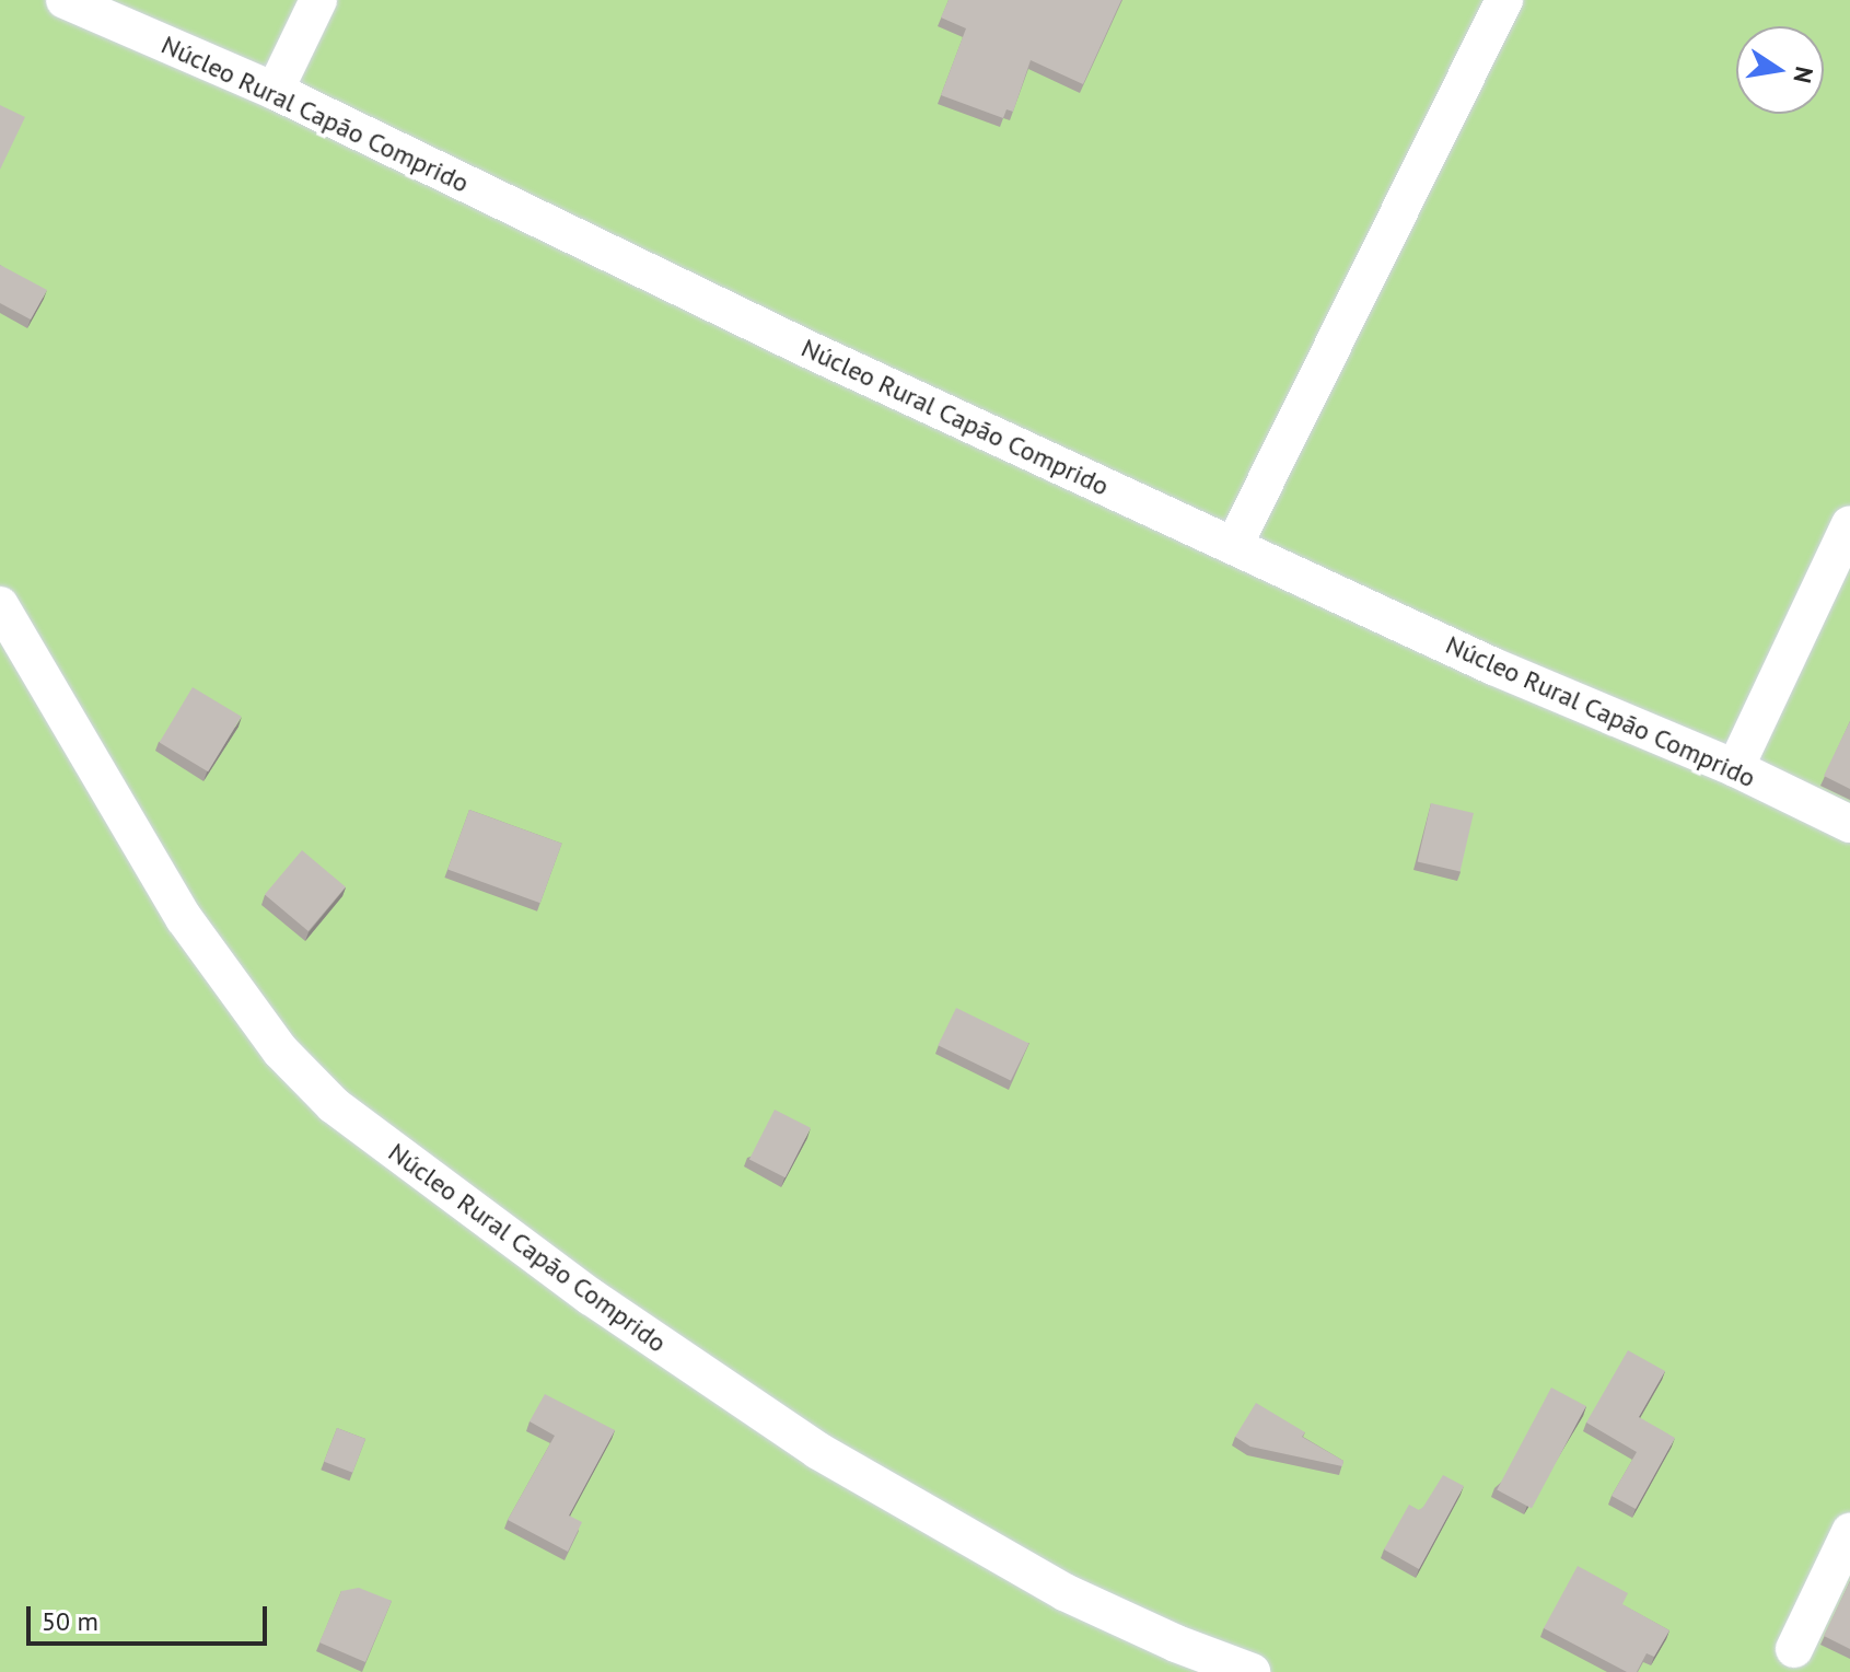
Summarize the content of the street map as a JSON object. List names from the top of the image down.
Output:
{
  "streets": {
    "street": ["Núcleo Rural Capão Comprido"]
  },
  "scale_bar": "50 m",
  "north": "right"
}
